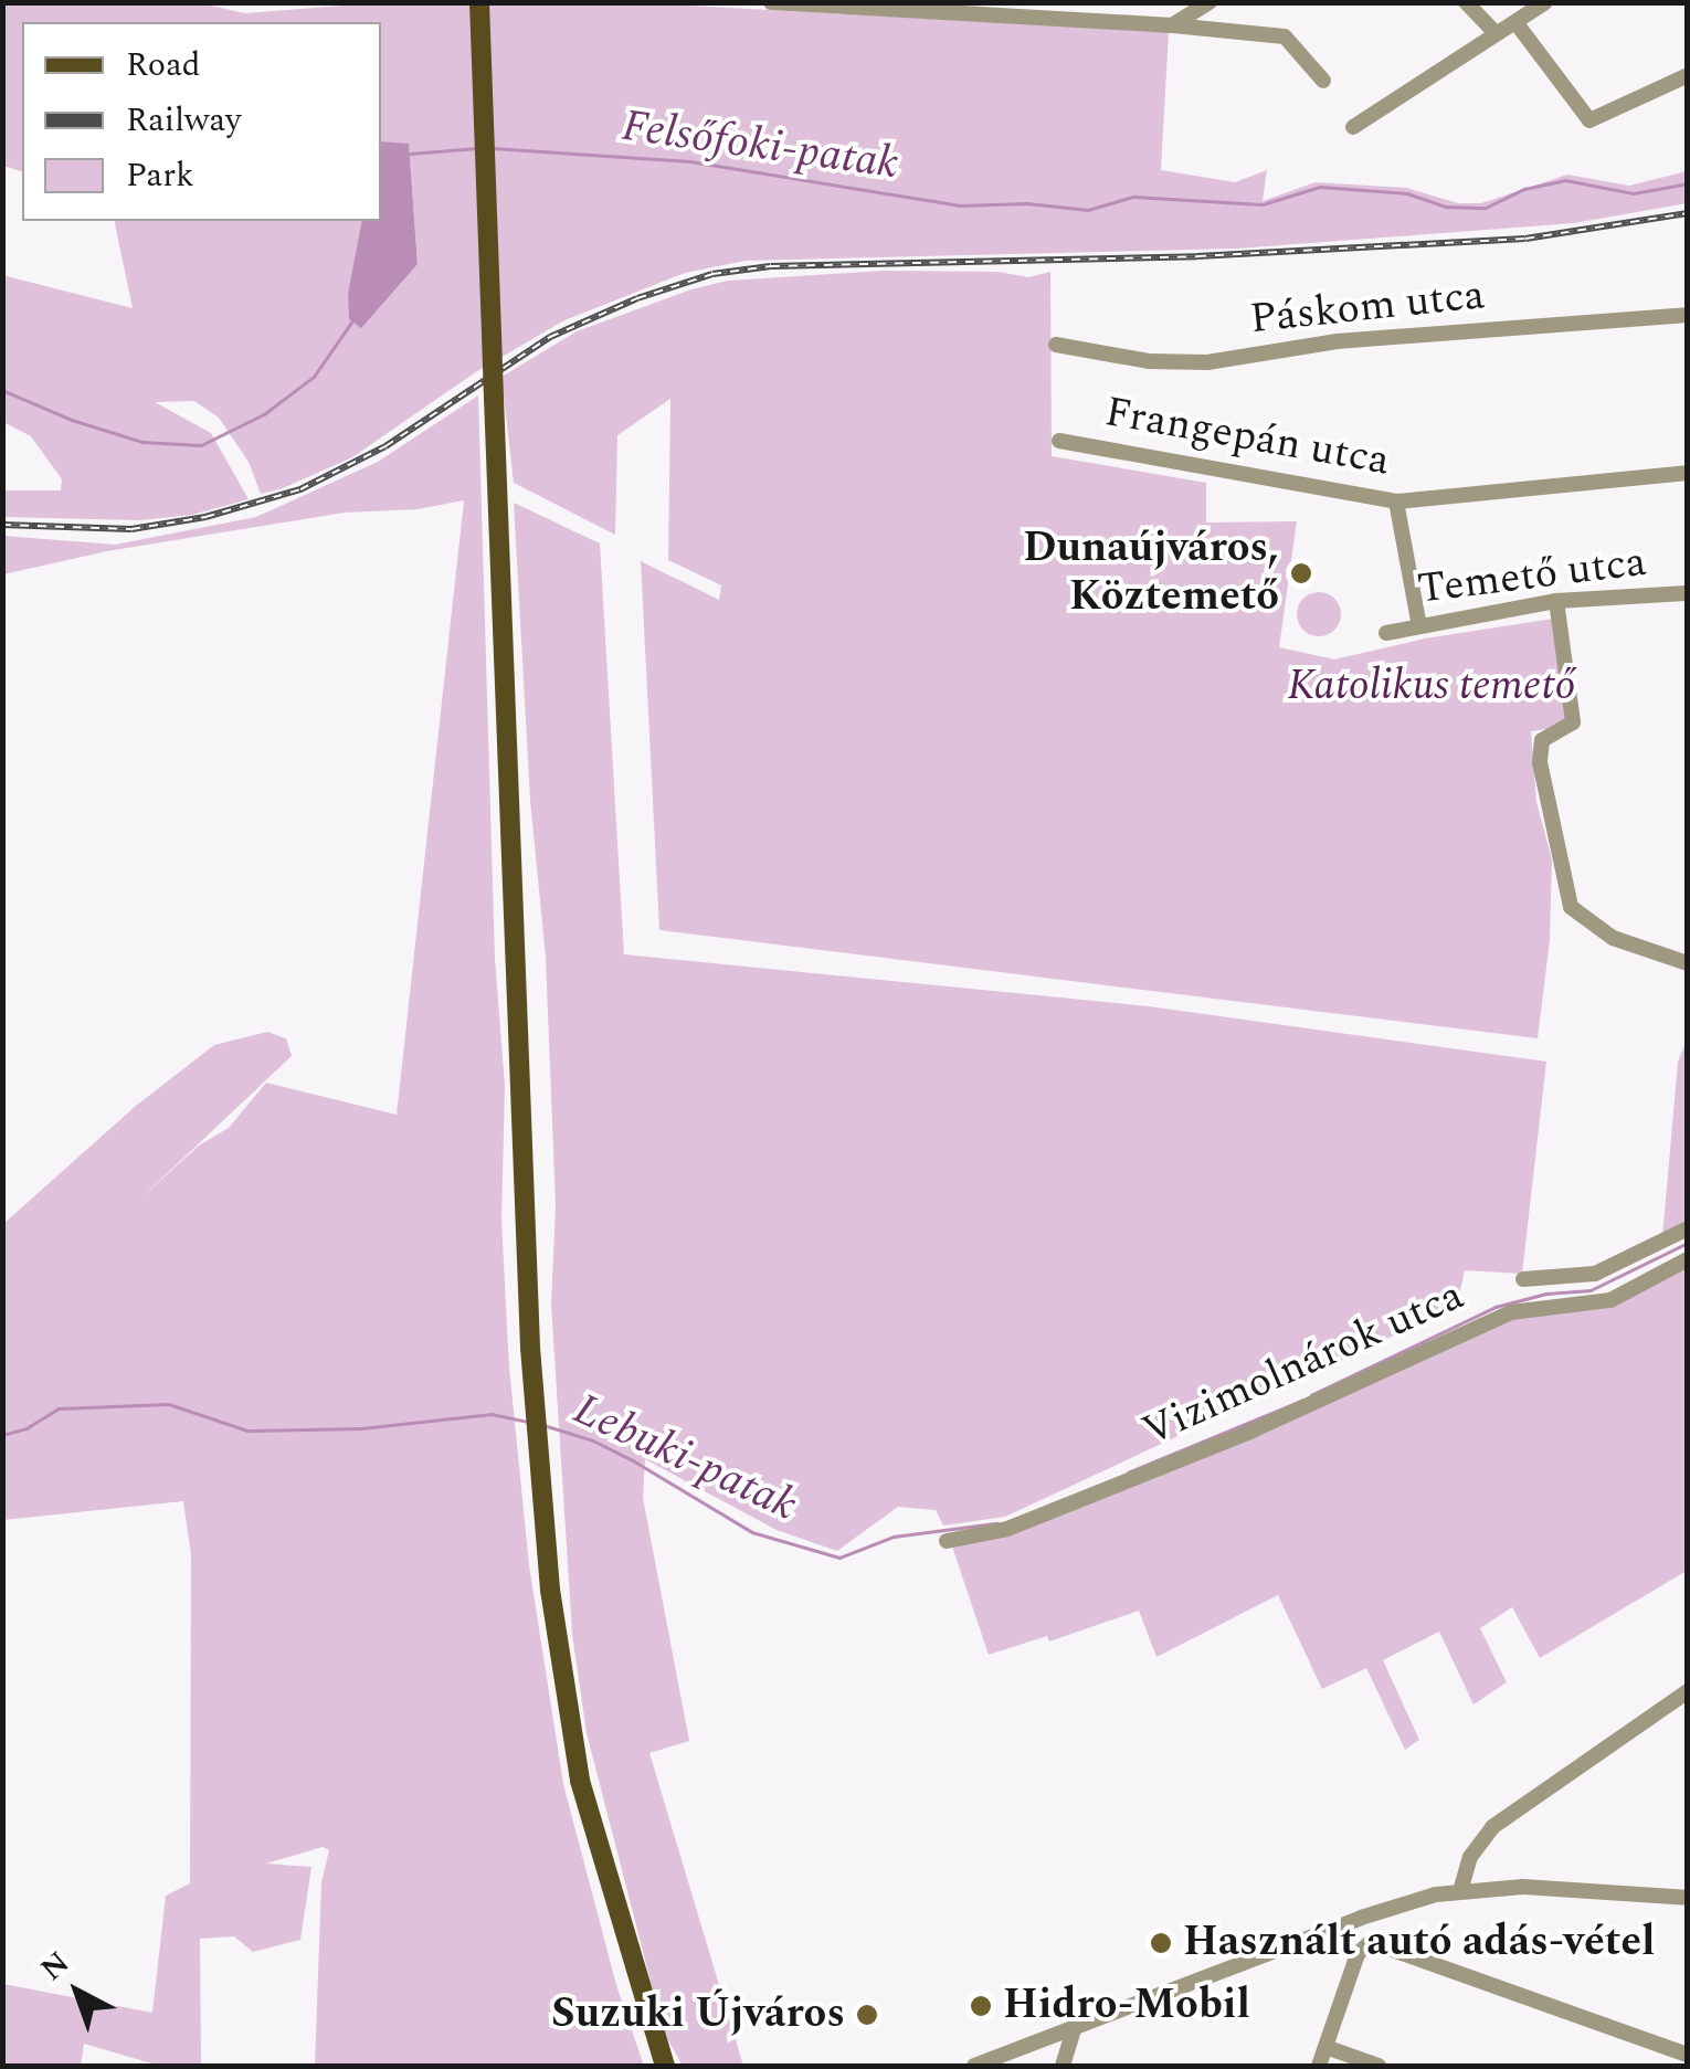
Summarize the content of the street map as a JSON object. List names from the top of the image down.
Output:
{
  "streets": {
    "street": [
      "Páskom utca",
      "Frangepán utca",
      "Temető utca",
      "Vizimolnárok utca"
    ]
  },
  "water": ["Felsőfoki-patak", "Lebuki-patak"],
  "parks": ["Katolikus temető"],
  "places": [
    "Dunaújváros, Köztemető",
    "Használt autó adás-vétel",
    "Hidro-Mobil",
    "Suzuki Újváros"
  ],
  "legend": ["Road", "Railway", "Park"],
  "north": "top left"
}
